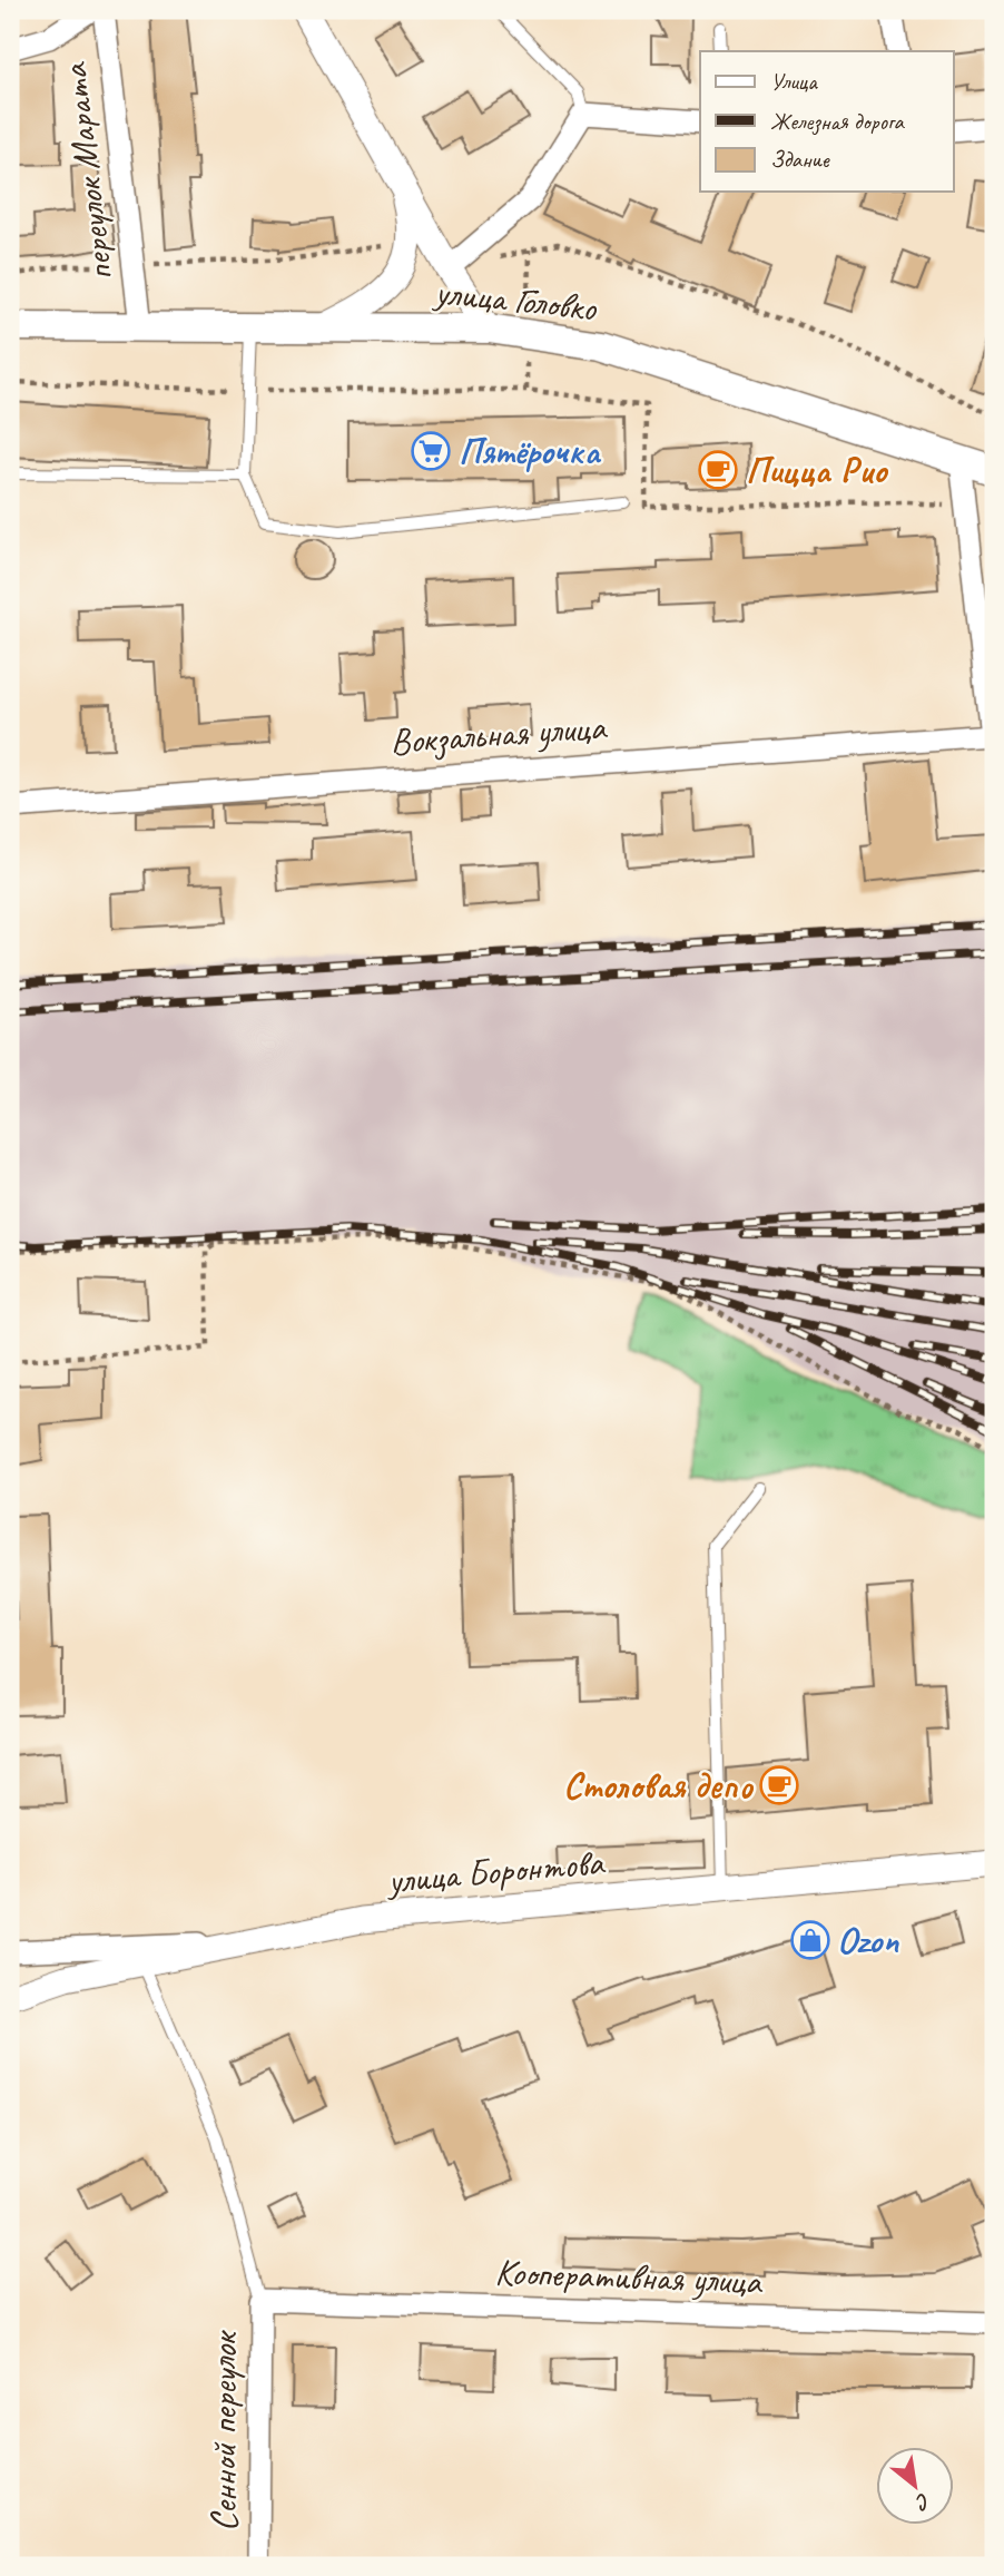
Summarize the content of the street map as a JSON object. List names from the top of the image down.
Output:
{
  "streets": {
    "main road": ["улица Головко"],
    "street": [
      "переулок Марата",
      "Вокзальная улица",
      "улица Боронтова",
      "Кооперативная улица",
      "Сенной переулок"
    ]
  },
  "crossings": [
    ["переулок Марата", "улица Головко"],
    ["Кооперативная улица", "Сенной переулок"]
  ],
  "places": {
    "supermarket": ["Пятёрочка"],
    "cafe": ["Пицца Рио", "Столовая депо"],
    "shop": ["Ozon"]
  },
  "legend": ["Улица", "Железная дорога", "Здание"],
  "north": "bottom right"
}
